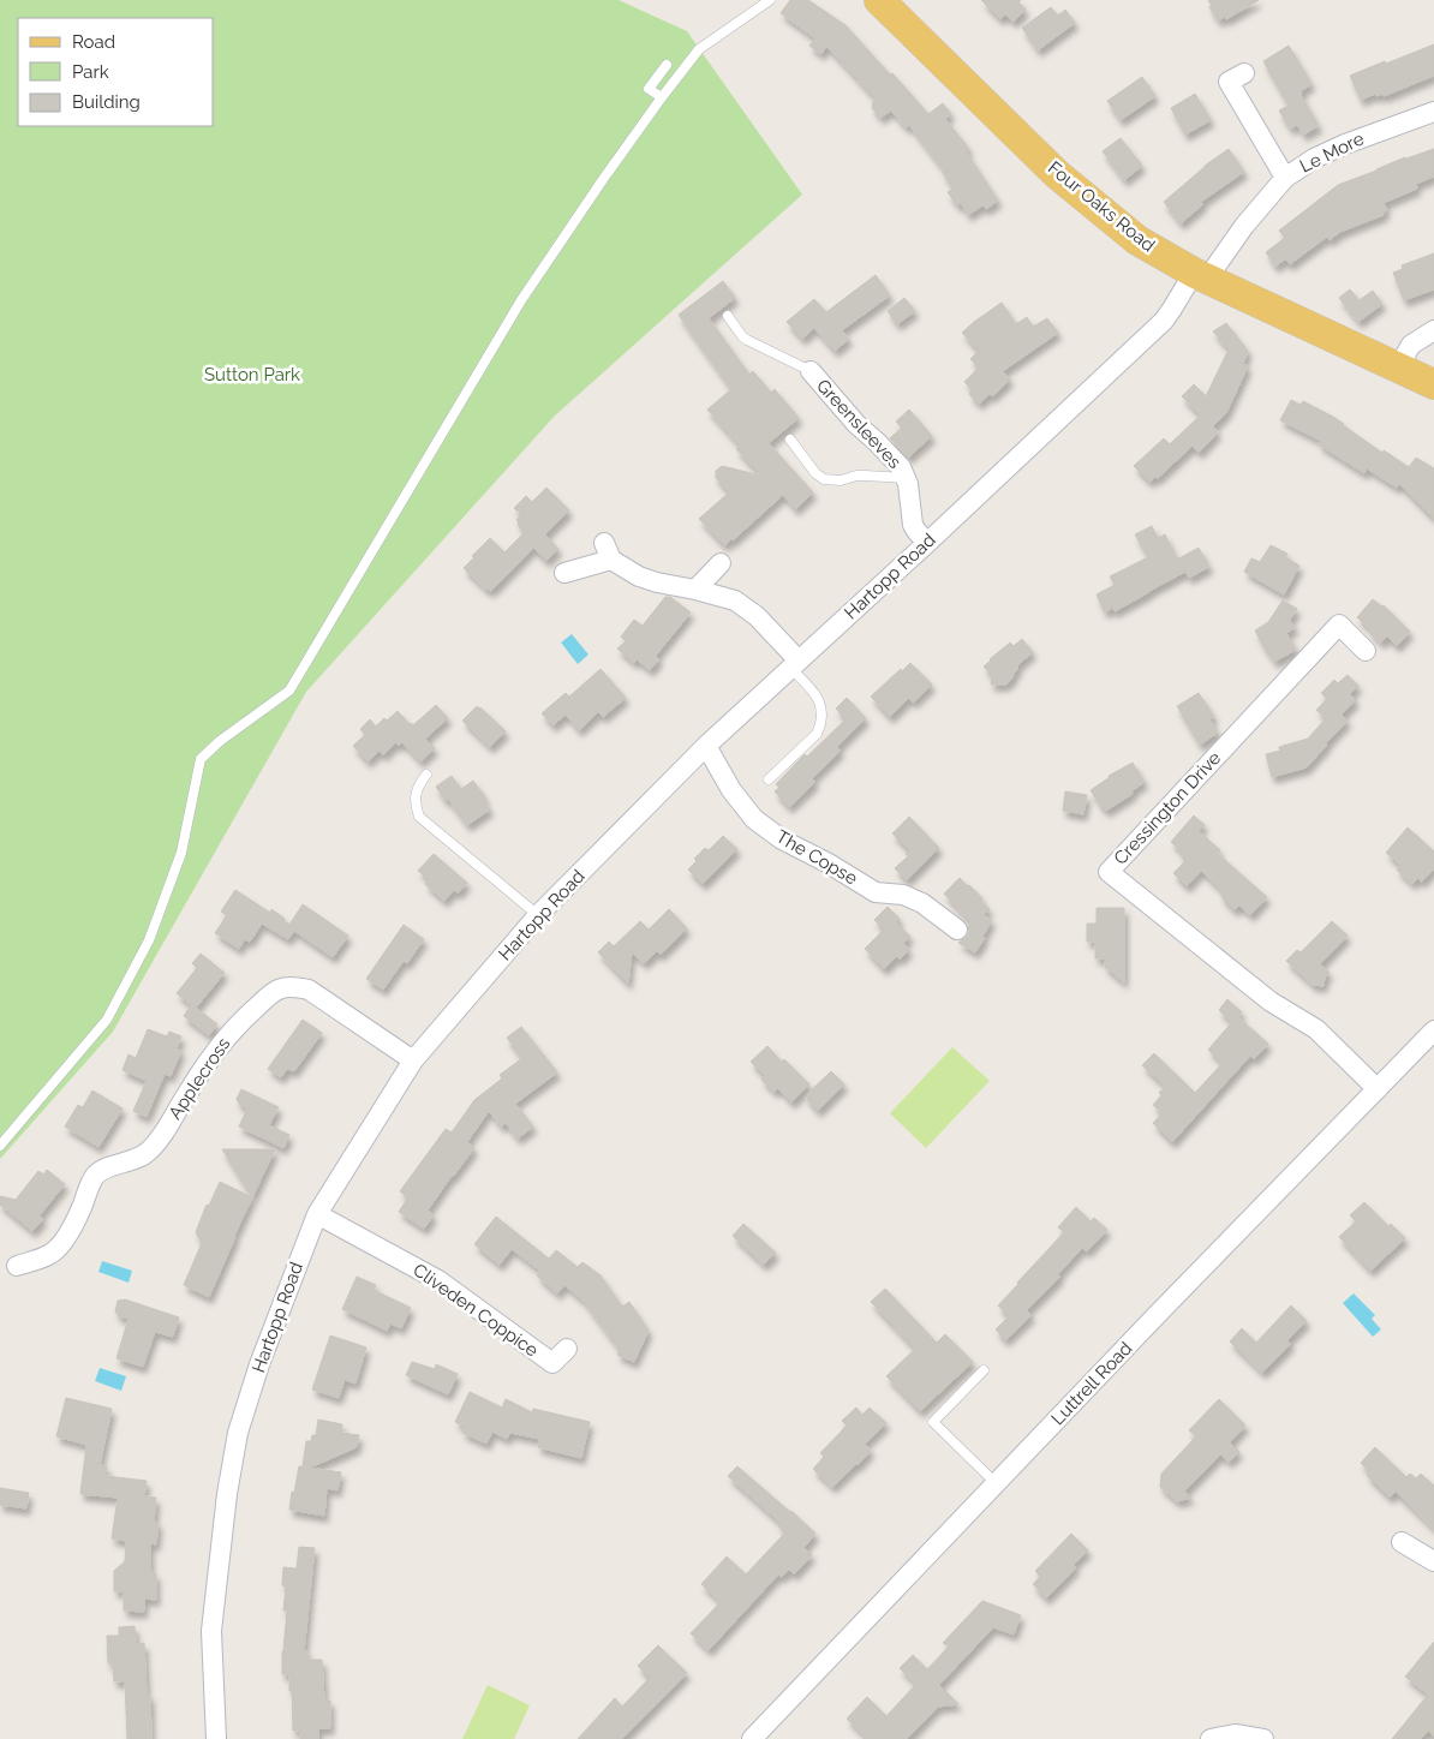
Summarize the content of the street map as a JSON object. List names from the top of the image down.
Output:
{
  "streets": {
    "main road": ["Four Oaks Road"],
    "street": [
      "Le More",
      "Greensleeves",
      "Hartopp Road",
      "Cressington Drive",
      "The Copse",
      "Applecross",
      "Cliveden Coppice",
      "Luttrell Road"
    ]
  },
  "crossings": [
    ["Le More", "Four Oaks Road"],
    ["Le More", "Hartopp Road"],
    ["Four Oaks Road", "Hartopp Road"],
    ["Greensleeves", "Hartopp Road"],
    ["Hartopp Road", "The Copse"],
    ["Hartopp Road", "Applecross"],
    ["Hartopp Road", "Cliveden Coppice"],
    ["Cressington Drive", "Luttrell Road"]
  ],
  "parks": ["Sutton Park"],
  "legend": ["Road", "Park", "Building"]
}
